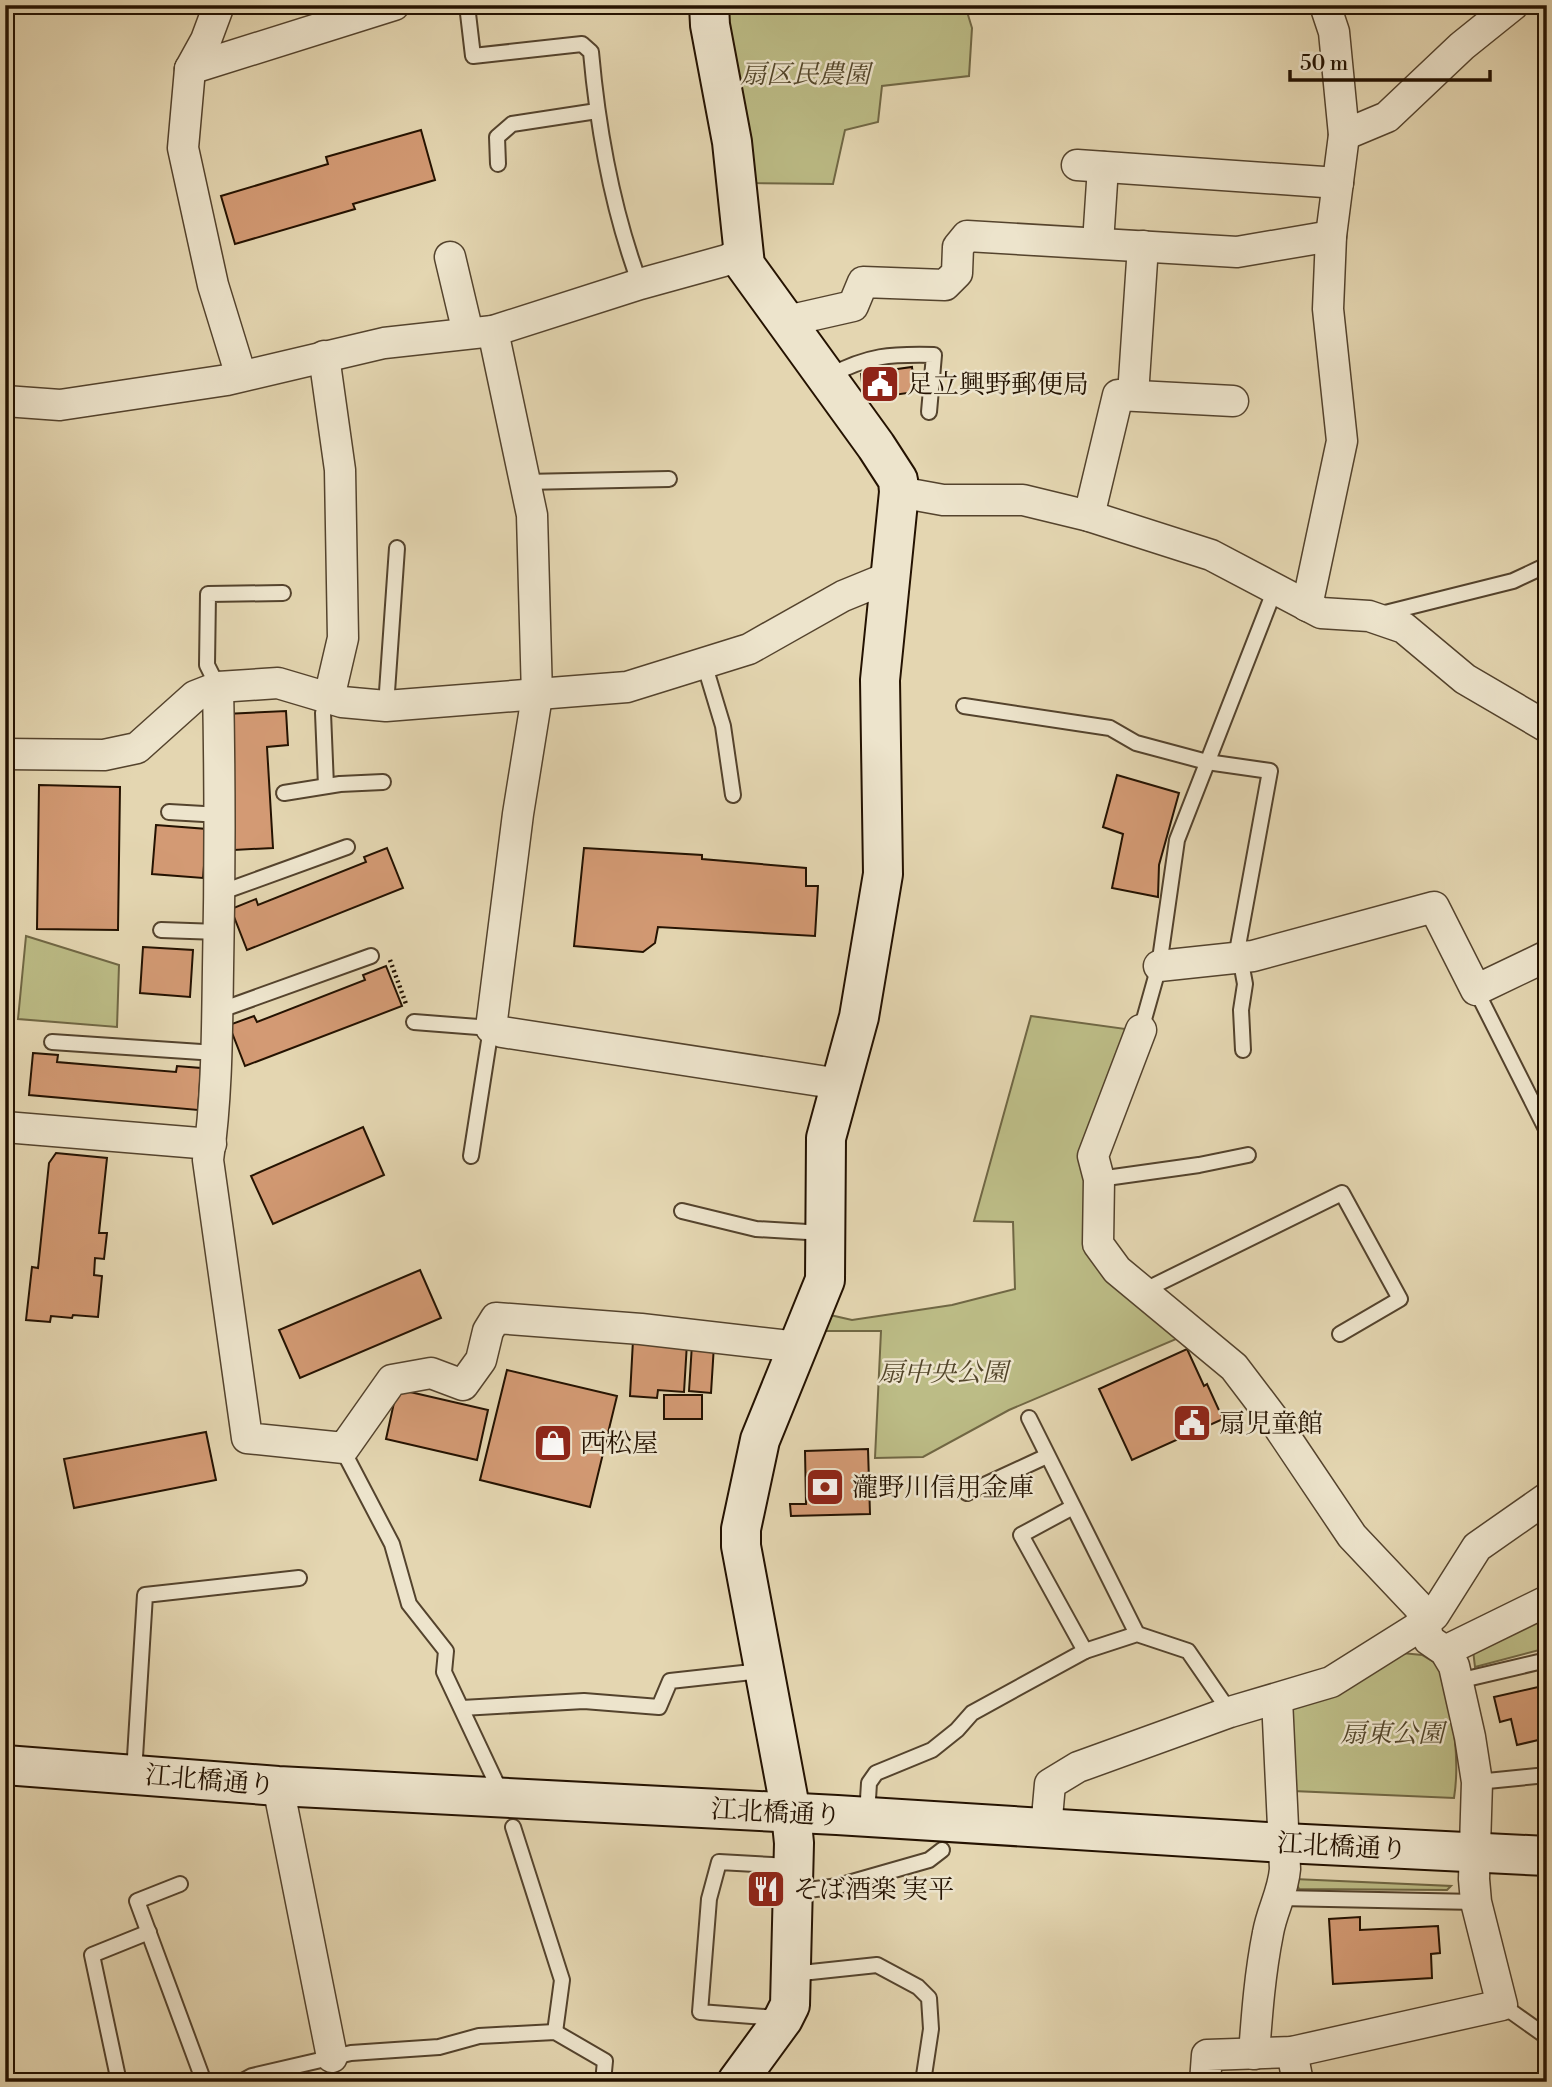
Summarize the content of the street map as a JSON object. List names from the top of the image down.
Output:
{
  "streets": {
    "street": ["江北橋通り"]
  },
  "parks": ["扇区民農園", "扇中央公園", "扇東公園"],
  "places": {
    "public building": ["足立興野郵便局", "扇児童館"],
    "shop": ["西松屋"],
    "bank": ["瀧野川信用金庫"],
    "restaurant": ["そば酒楽 実平"]
  },
  "scale_bar": "50 m"
}
